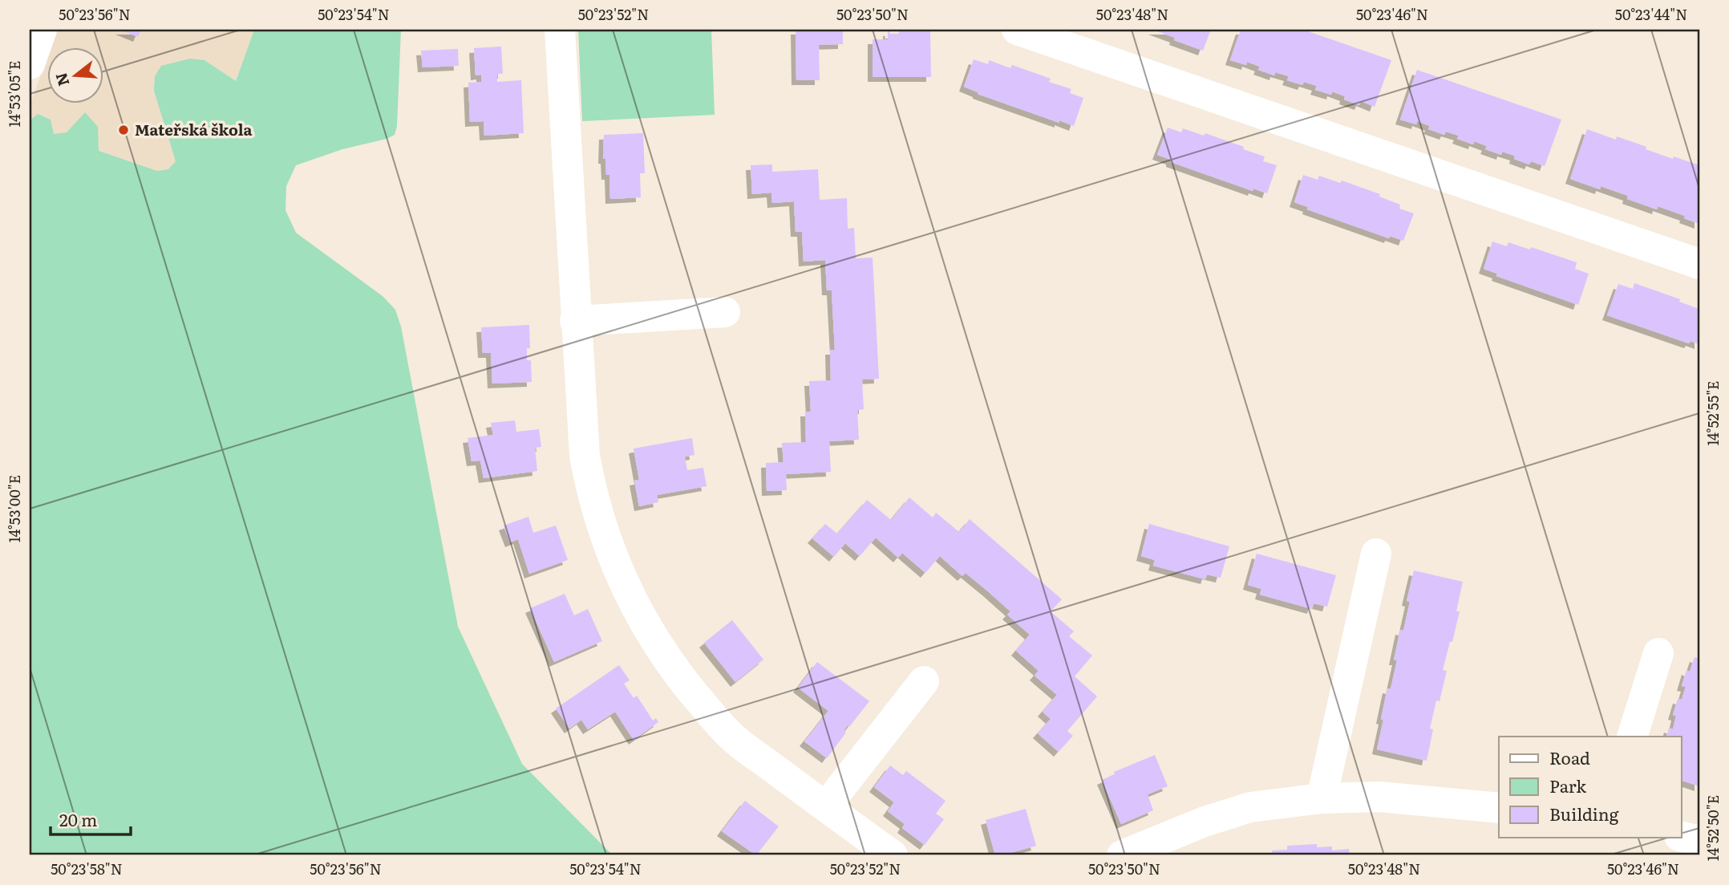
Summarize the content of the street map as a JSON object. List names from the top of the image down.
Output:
{
  "places": ["Mateřská škola"],
  "legend": ["Road", "Park", "Building"],
  "scale_bar": "20 m",
  "north": "left",
  "coordinates": [
    "50°23'56\"N",
    "50°23'54\"N",
    "50°23'52\"N",
    "50°23'50\"N",
    "50°23'48\"N",
    "50°23'46\"N",
    "50°23'44\"N",
    "14°53'05\"E",
    "14°52'55\"E",
    "14°53'00\"E",
    "14°52'50\"E",
    "50°23'58\"N"
  ]
}
